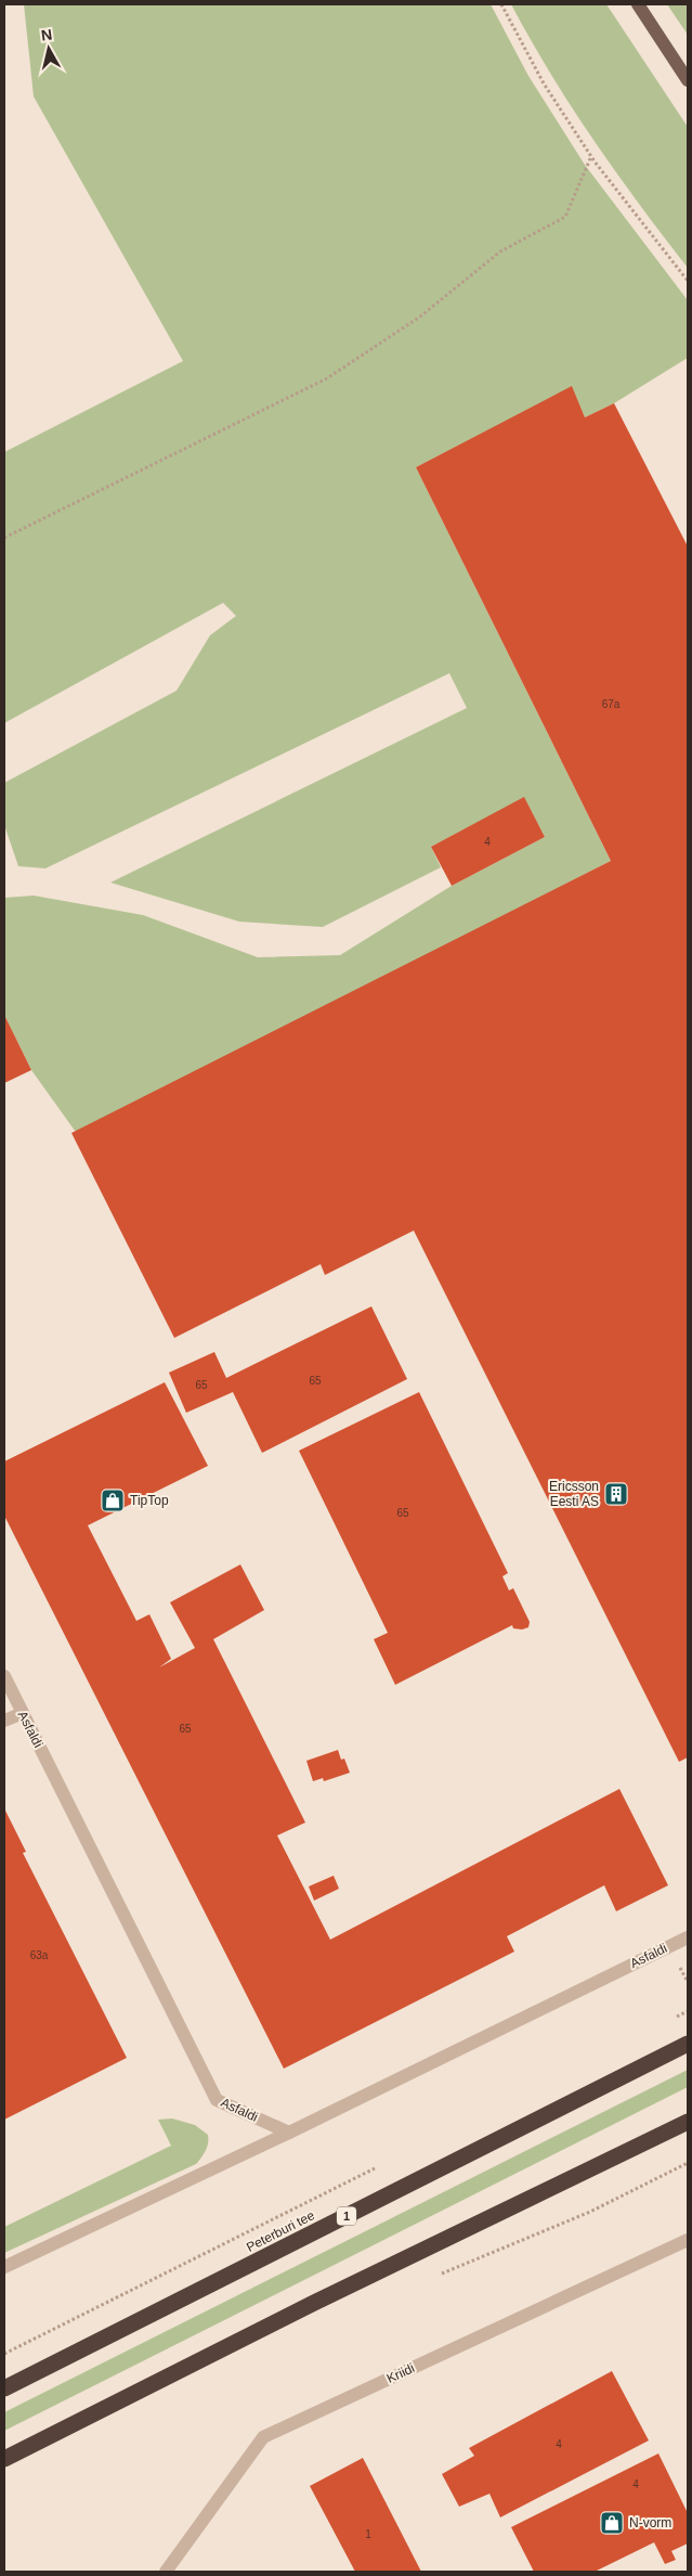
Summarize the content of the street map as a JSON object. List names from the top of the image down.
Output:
{
  "streets": {
    "highway": ["1", "Peterburi tee"],
    "lane": ["Asfaldi", "Kriidi"]
  },
  "places": {
    "building": ["Ericsson Eesti AS"],
    "shop": ["TipTop", "N-vorm"]
  },
  "house_numbers": [
    "67a",
    "4",
    "65",
    "65",
    "65",
    "65",
    "63a",
    "4",
    "4",
    "1"
  ],
  "north": "top"
}
